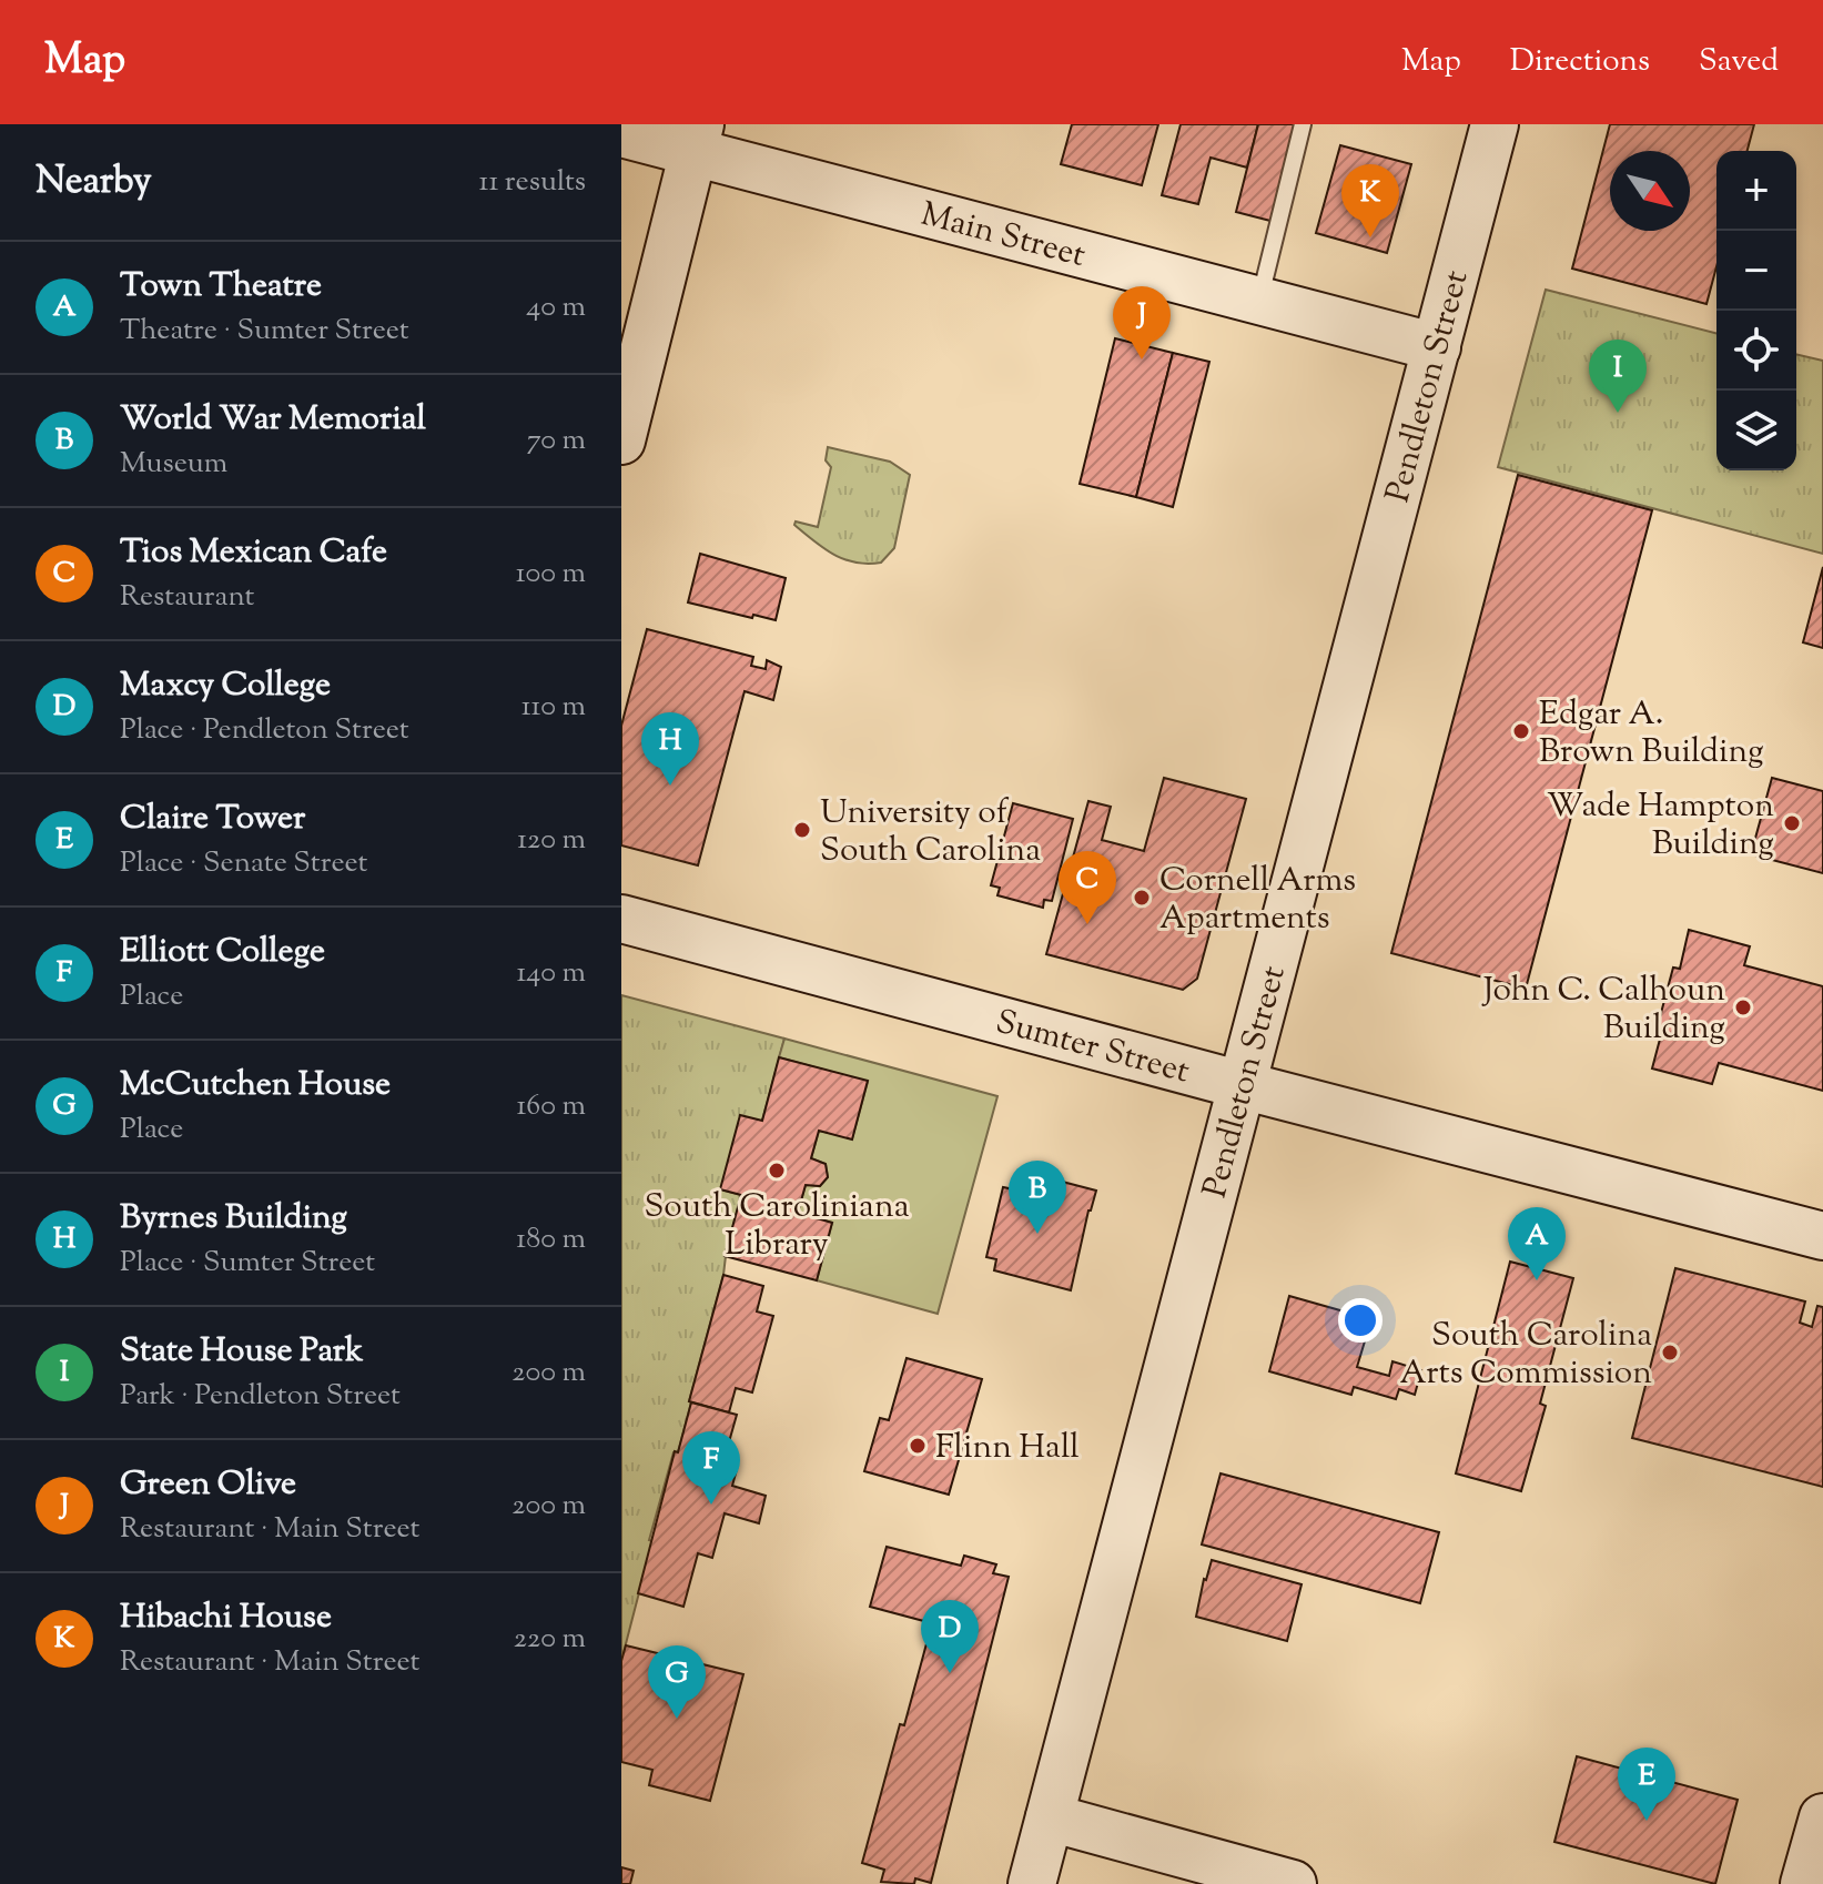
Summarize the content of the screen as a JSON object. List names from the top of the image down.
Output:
{
  "streets": {
    "street": ["Main Street", "Pendleton Street", "Sumter Street"]
  },
  "crossings": [
    ["Main Street", "Pendleton Street"],
    ["Pendleton Street", "Sumter Street"]
  ],
  "places": [
    "Edgar A. Brown Building",
    "Wade Hampton Building",
    "University of South Carolina",
    "Cornell Arms Apartments",
    "John C. Calhoun Building",
    "South Caroliniana Library",
    "South Carolina Arts Commission",
    "Flinn Hall"
  ],
  "north": "bottom right",
  "page": {
    "header": "Map",
    "nav": ["Map", "Directions", "Saved"],
    "heading": ["Nearby", "11 results"],
    "map_buttons": ["+", "−"],
    "pins": [
      "K",
      "J",
      "I",
      "H",
      "C",
      "B",
      "A",
      "F",
      "D",
      "G",
      "E"
    ],
    "list": [
      {
        "mark": "A",
        "name": "Town Theatre",
        "note": "Theatre · Sumter Street",
        "value": "40 m"
      },
      {
        "mark": "B",
        "name": "World War Memorial",
        "note": "Museum",
        "value": "70 m"
      },
      {
        "mark": "C",
        "name": "Tios Mexican Cafe",
        "note": "Restaurant",
        "value": "100 m"
      },
      {
        "mark": "D",
        "name": "Maxcy College",
        "note": "Place · Pendleton Street",
        "value": "110 m"
      },
      {
        "mark": "E",
        "name": "Claire Tower",
        "note": "Place · Senate Street",
        "value": "120 m"
      },
      {
        "mark": "F",
        "name": "Elliott College",
        "note": "Place",
        "value": "140 m"
      },
      {
        "mark": "G",
        "name": "McCutchen House",
        "note": "Place",
        "value": "160 m"
      },
      {
        "mark": "H",
        "name": "Byrnes Building",
        "note": "Place · Sumter Street",
        "value": "180 m"
      },
      {
        "mark": "I",
        "name": "State House Park",
        "note": "Park · Pendleton Street",
        "value": "200 m"
      },
      {
        "mark": "J",
        "name": "Green Olive",
        "note": "Restaurant · Main Street",
        "value": "200 m"
      },
      {
        "mark": "K",
        "name": "Hibachi House",
        "note": "Restaurant · Main Street",
        "value": "220 m"
      }
    ]
  }
}
